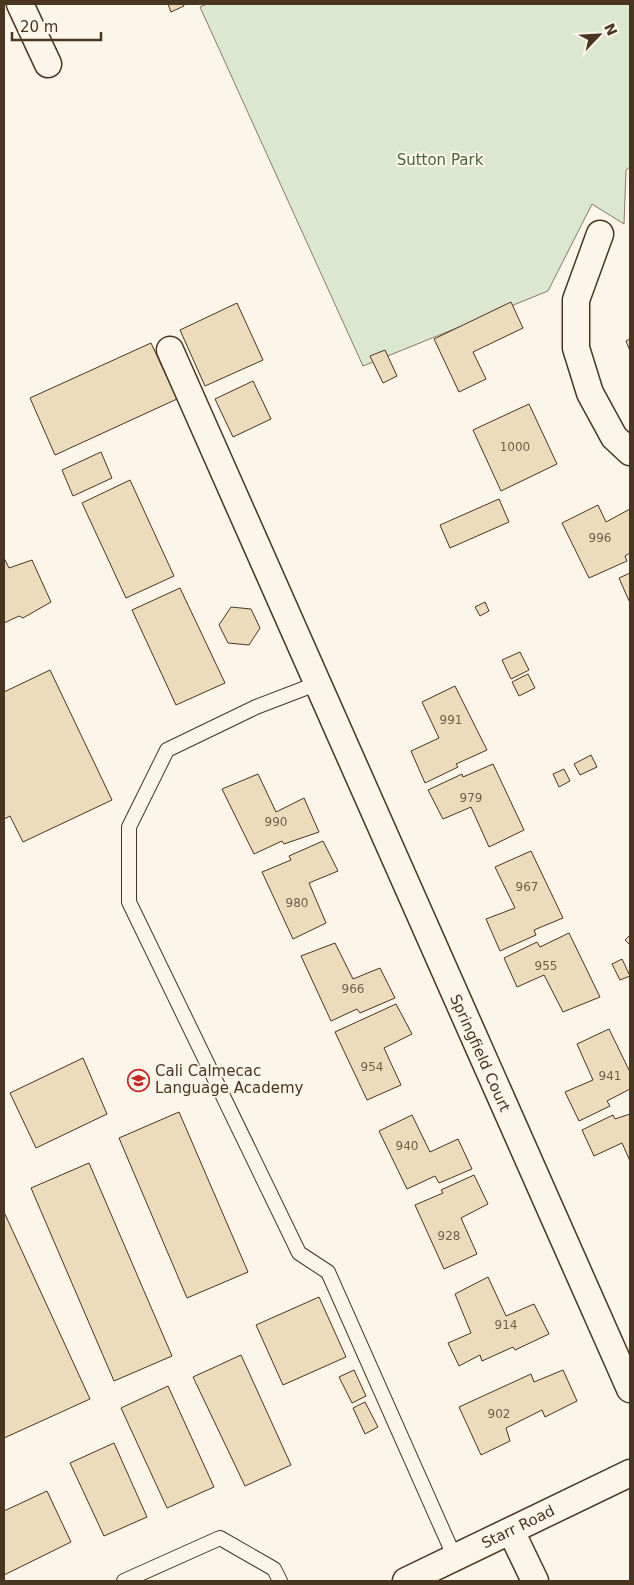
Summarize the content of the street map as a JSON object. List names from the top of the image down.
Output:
{
  "streets": {
    "street": ["Springfield Court", "Starr Road"]
  },
  "parks": ["Sutton Park"],
  "places": {
    "school or university": ["Cali Calmecac Language Academy"]
  },
  "house_numbers": [
    "1000",
    "996",
    "991",
    "979",
    "990",
    "967",
    "980",
    "955",
    "966",
    "954",
    "941",
    "940",
    "928",
    "914",
    "902"
  ],
  "scale_bar": "20 m",
  "north": "top right"
}
